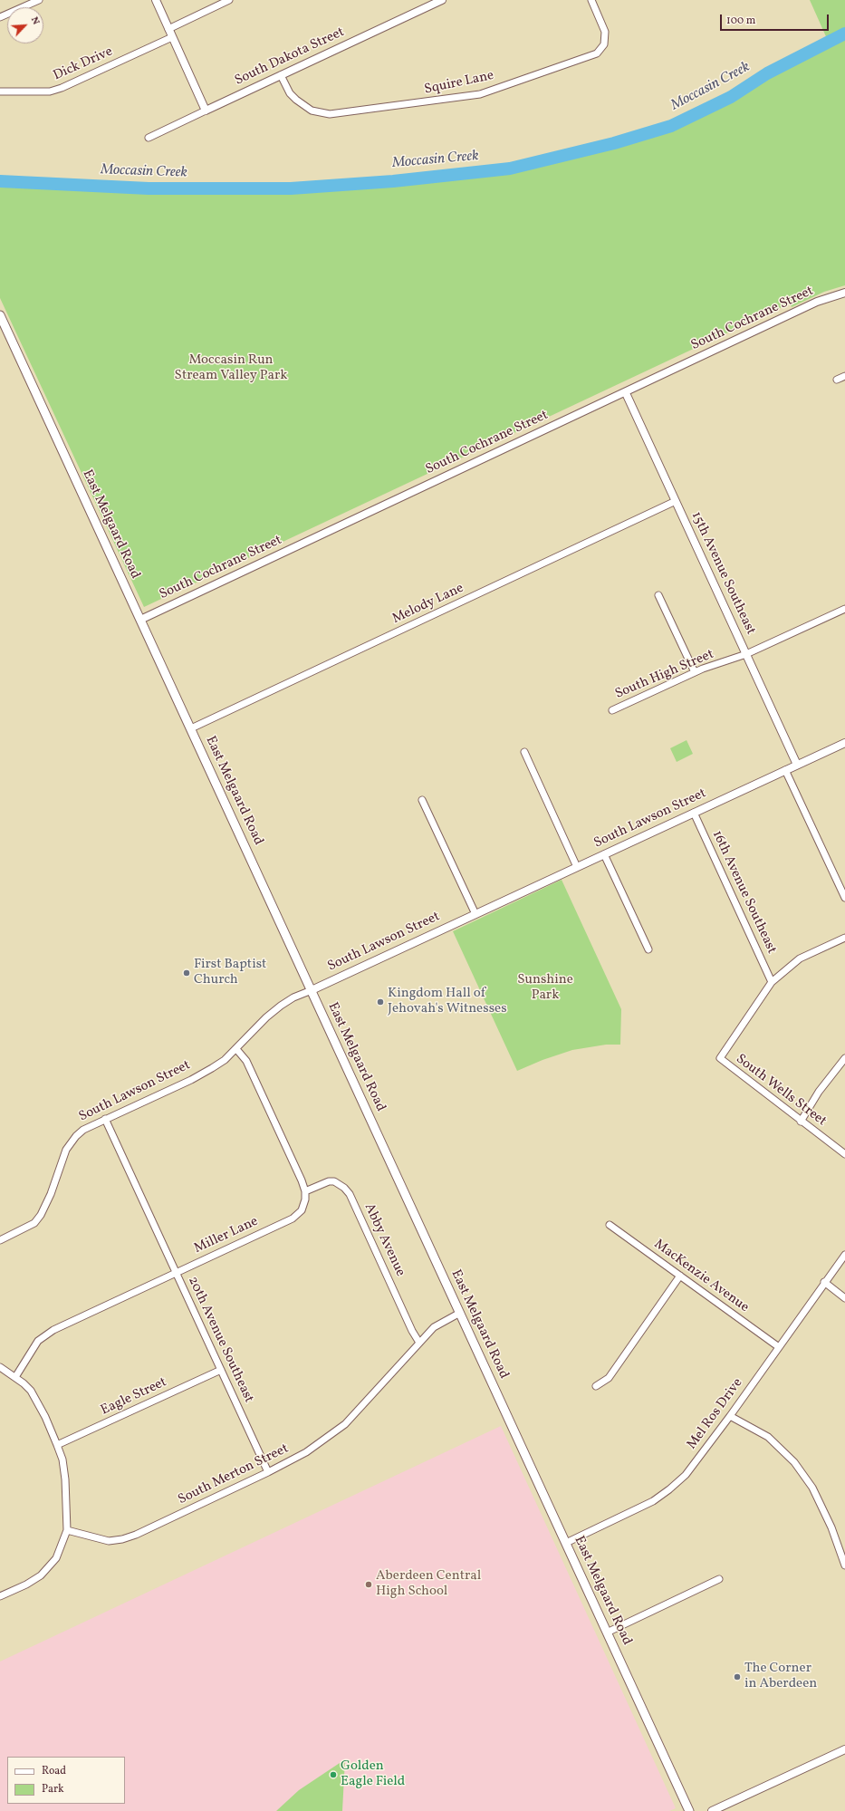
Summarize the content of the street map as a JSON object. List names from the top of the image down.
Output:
{
  "streets": {
    "main road": ["East Melgaard Road"],
    "street": [
      "South Dakota Street",
      "Dick Drive",
      "Squire Lane",
      "South Cochrane Street",
      "15th Avenue Southeast",
      "Melody Lane",
      "South High Street",
      "South Lawson Street",
      "16th Avenue Southeast",
      "South Wells Street",
      "Miller Lane",
      "Abby Avenue",
      "MacKenzie Avenue",
      "20th Avenue Southeast",
      "Eagle Street",
      "Mel Ros Drive",
      "South Merton Street"
    ]
  },
  "crossings": [
    ["South Dakota Street", "Squire Lane"],
    ["South Cochrane Street", "East Melgaard Road"],
    ["South Cochrane Street", "15th Avenue Southeast"],
    ["East Melgaard Road", "Melody Lane"],
    ["East Melgaard Road", "South Lawson Street"],
    ["East Melgaard Road", "Mel Ros Drive"],
    ["East Melgaard Road", "South Merton Street"],
    ["15th Avenue Southeast", "Melody Lane"],
    ["15th Avenue Southeast", "South High Street"],
    ["15th Avenue Southeast", "South Lawson Street"],
    ["South Lawson Street", "16th Avenue Southeast"],
    ["South Lawson Street", "20th Avenue Southeast"],
    ["16th Avenue Southeast", "South Wells Street"],
    ["Miller Lane", "Abby Avenue"],
    ["Miller Lane", "20th Avenue Southeast"],
    ["Abby Avenue", "South Merton Street"],
    ["MacKenzie Avenue", "Mel Ros Drive"],
    ["20th Avenue Southeast", "Eagle Street"],
    ["20th Avenue Southeast", "South Merton Street"]
  ],
  "water": ["Moccasin Creek"],
  "parks": ["Moccasin Run Stream Valley Park", "Sunshine Park"],
  "places": [
    "First Baptist Church",
    "Kingdom Hall of Jehovah's Witnesses",
    "Aberdeen Central High School",
    "The Corner in Aberdeen",
    "Golden Eagle Field"
  ],
  "legend": ["Road", "Park"],
  "scale_bar": "100 m",
  "north": "top right"
}
